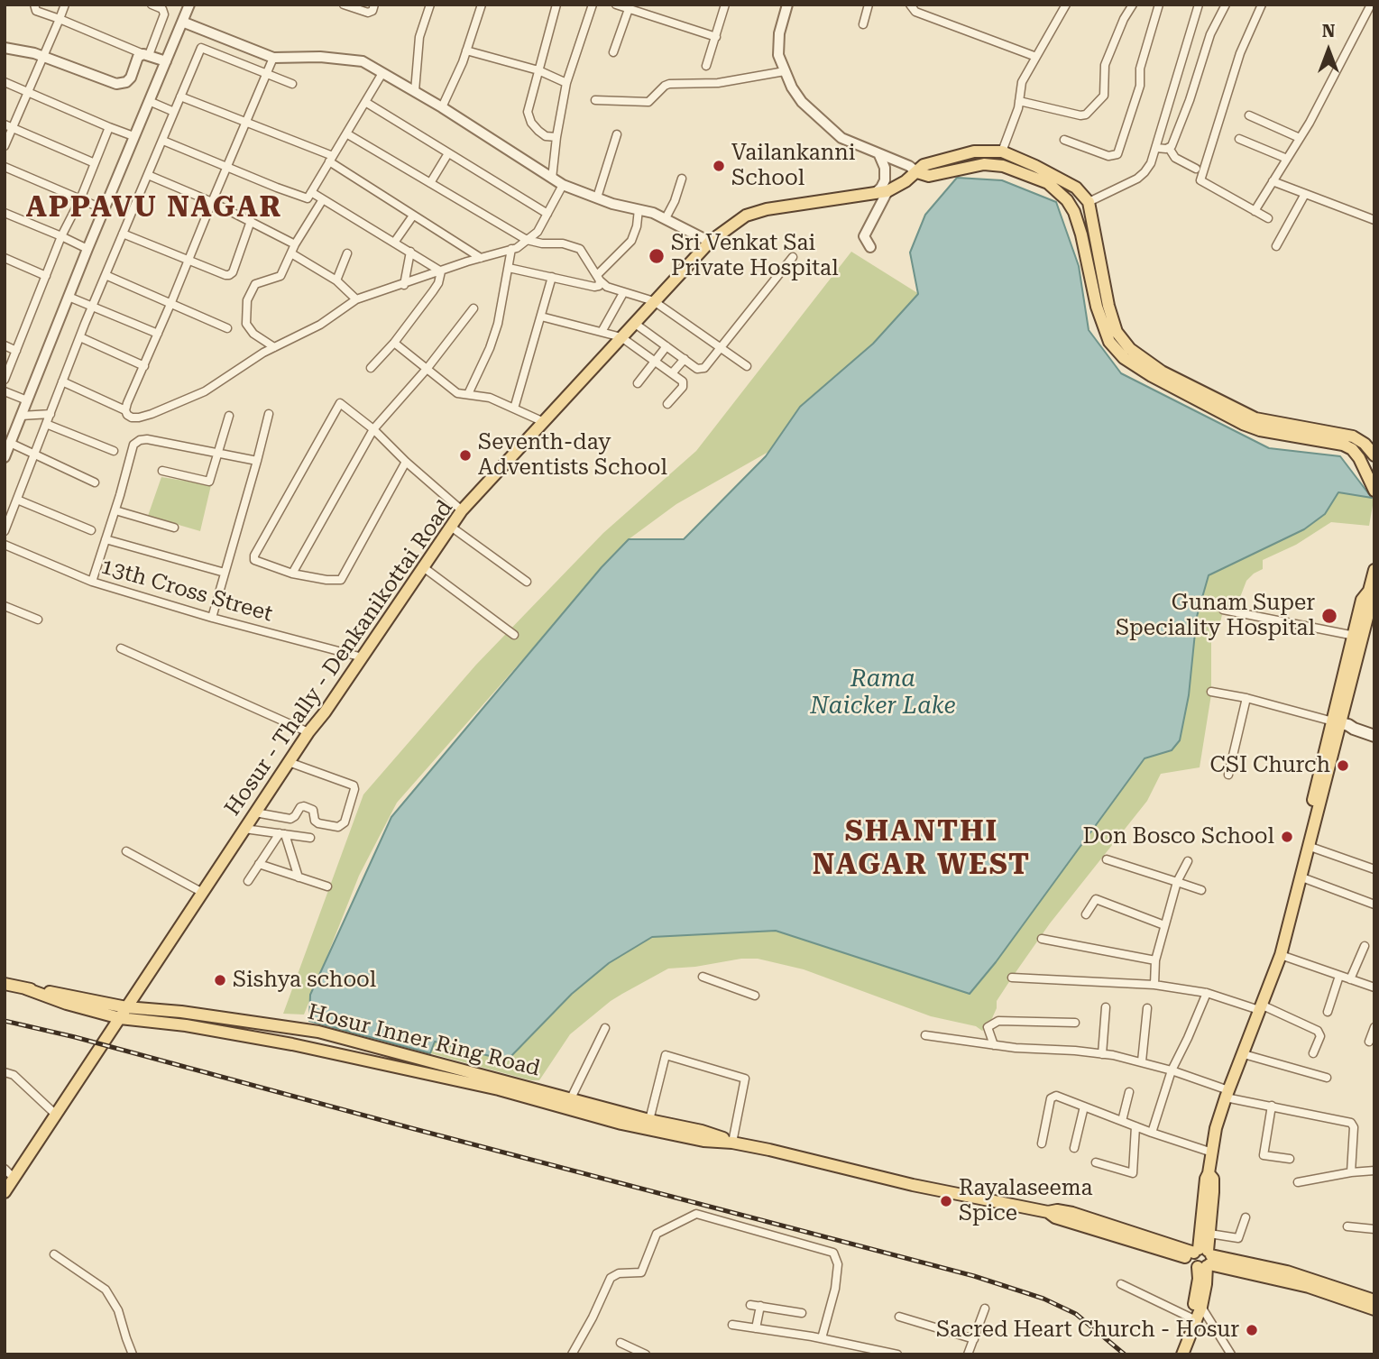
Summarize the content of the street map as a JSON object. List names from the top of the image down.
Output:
{
  "streets": {
    "main road": ["Hosur - Thally - Denkanikottai Road", "Hosur Inner Ring Road"],
    "street": ["13th Cross Street"]
  },
  "crossings": [
    ["13th Cross Street", "Hosur - Thally - Denkanikottai Road"],
    ["Hosur - Thally - Denkanikottai Road", "Hosur Inner Ring Road"]
  ],
  "districts": ["APPAVU NAGAR", "SHANTHI NAGAR WEST"],
  "water": ["Rama Naicker Lake"],
  "places": [
    "Vailankanni School",
    "Sri Venkat Sai Private Hospital",
    "Seventh-day Adventists School",
    "Gunam Super Speciality Hospital",
    "CSI Church",
    "Don Bosco School",
    "Sishya school",
    "Rayalaseema Spice",
    "Sacred Heart Church - Hosur"
  ],
  "north": "top"
}
